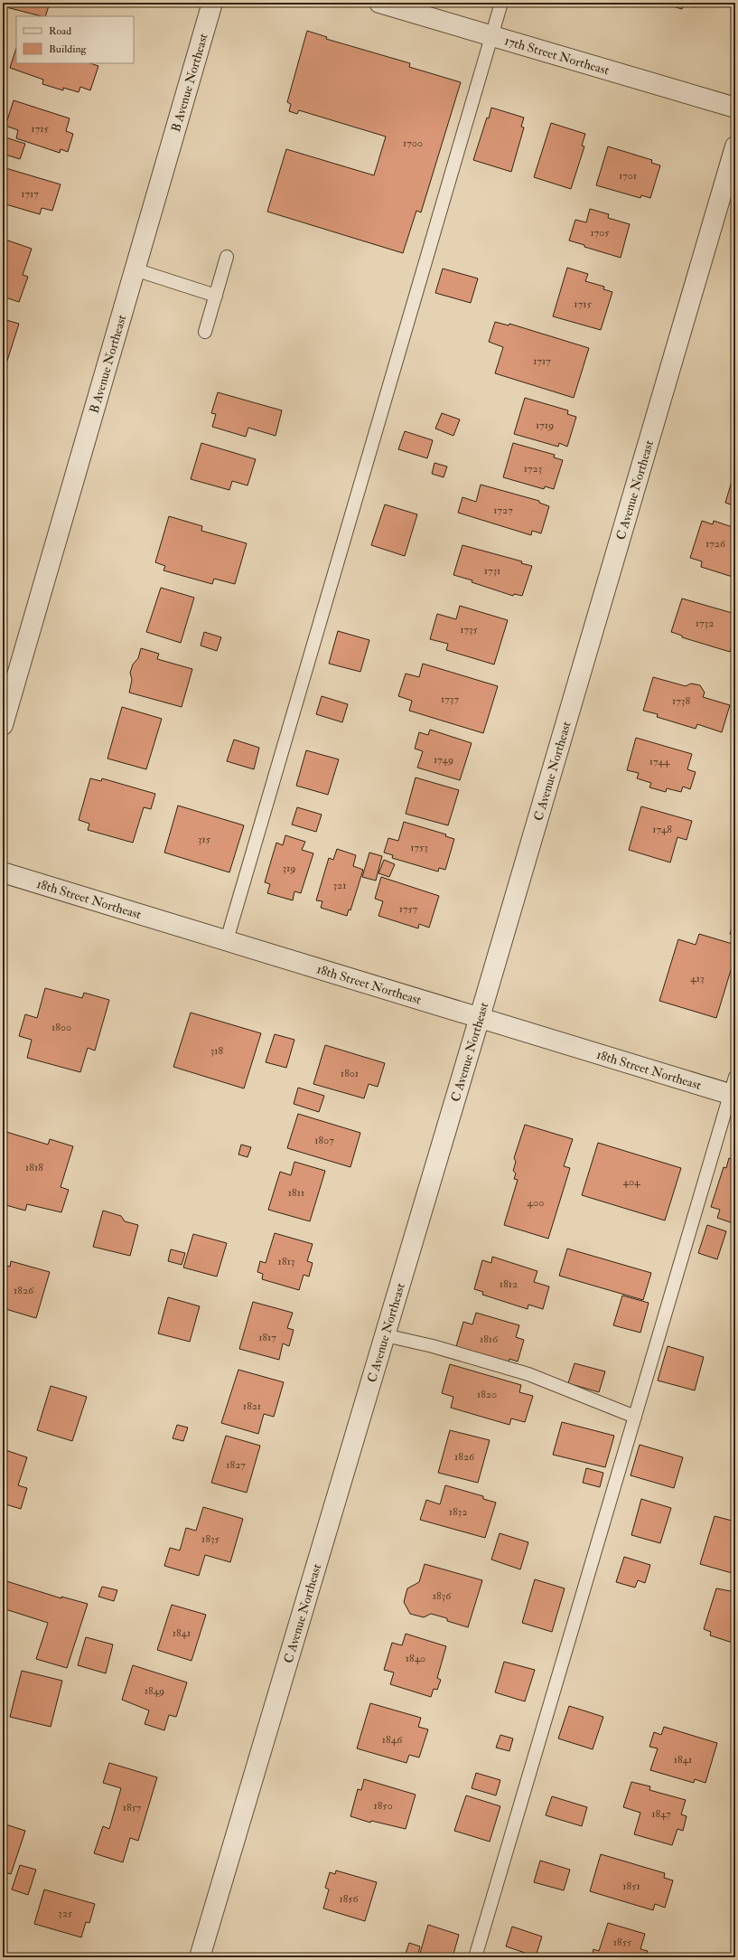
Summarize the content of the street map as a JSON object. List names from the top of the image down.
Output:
{
  "streets": {
    "street": [
      "17th Street Northeast",
      "B Avenue Northeast",
      "C Avenue Northeast",
      "18th Street Northeast"
    ]
  },
  "crossings": [
    ["C Avenue Northeast", "18th Street Northeast"]
  ],
  "house_numbers": [
    "1715",
    "1700",
    "1701",
    "1717",
    "1705",
    "1715",
    "1717",
    "1719",
    "1723",
    "1727",
    "1726",
    "1731",
    "1732",
    "1735",
    "1737",
    "1738",
    "1749",
    "1744",
    "1748",
    "315",
    "1753",
    "319",
    "321",
    "1757",
    "413",
    "1800",
    "318",
    "1801",
    "1807",
    "1818",
    "404",
    "1811",
    "400",
    "1813",
    "1812",
    "1826",
    "1817",
    "1816",
    "1820",
    "1821",
    "1826",
    "1827",
    "1832",
    "1835",
    "1836",
    "1841",
    "1840",
    "1849",
    "1846",
    "1841",
    "1850",
    "1857",
    "1847",
    "1851",
    "1856",
    "325",
    "1855"
  ],
  "legend": ["Road", "Building"]
}
